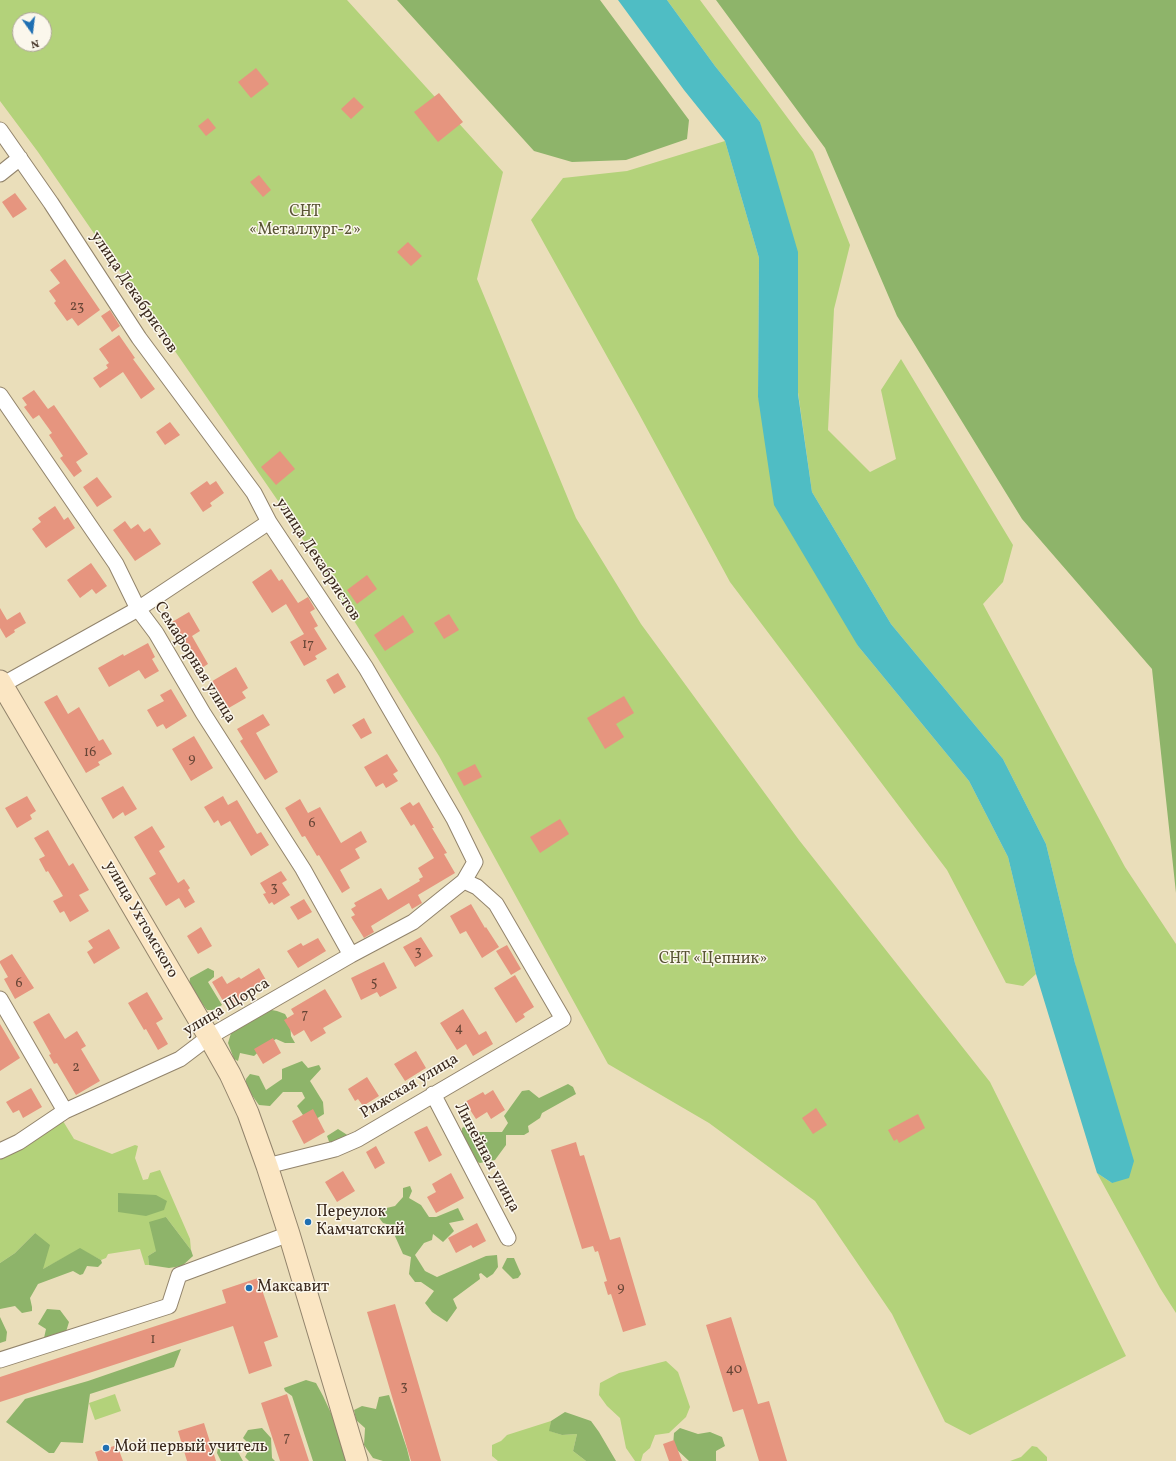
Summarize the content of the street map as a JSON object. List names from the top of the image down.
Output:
{
  "streets": {
    "street": [
      "улица Декабристов",
      "Семафорная улица",
      "улица Ухтомского",
      "улица Щорса",
      "Рижская улица",
      "Линейная улица"
    ]
  },
  "crossings": [
    ["улица Декабристов", "улица Щорса"],
    ["улица Декабристов", "Рижская улица"],
    ["Семафорная улица", "улица Щорса"],
    ["улица Ухтомского", "улица Щорса"],
    ["улица Ухтомского", "Рижская улица"],
    ["улица Щорса", "Рижская улица"],
    ["Рижская улица", "Линейная улица"]
  ],
  "parks": ["СНТ «Металлург-2»", "СНТ «Цепник»"],
  "places": ["Переулок Камчатский", "Максавит", "Мой первый учитель"],
  "house_numbers": [
    "23",
    "17",
    "16",
    "9",
    "6",
    "3",
    "3",
    "5",
    "6",
    "7",
    "4",
    "2",
    "9",
    "1",
    "40",
    "3",
    "7"
  ],
  "north": "bottom"
}
